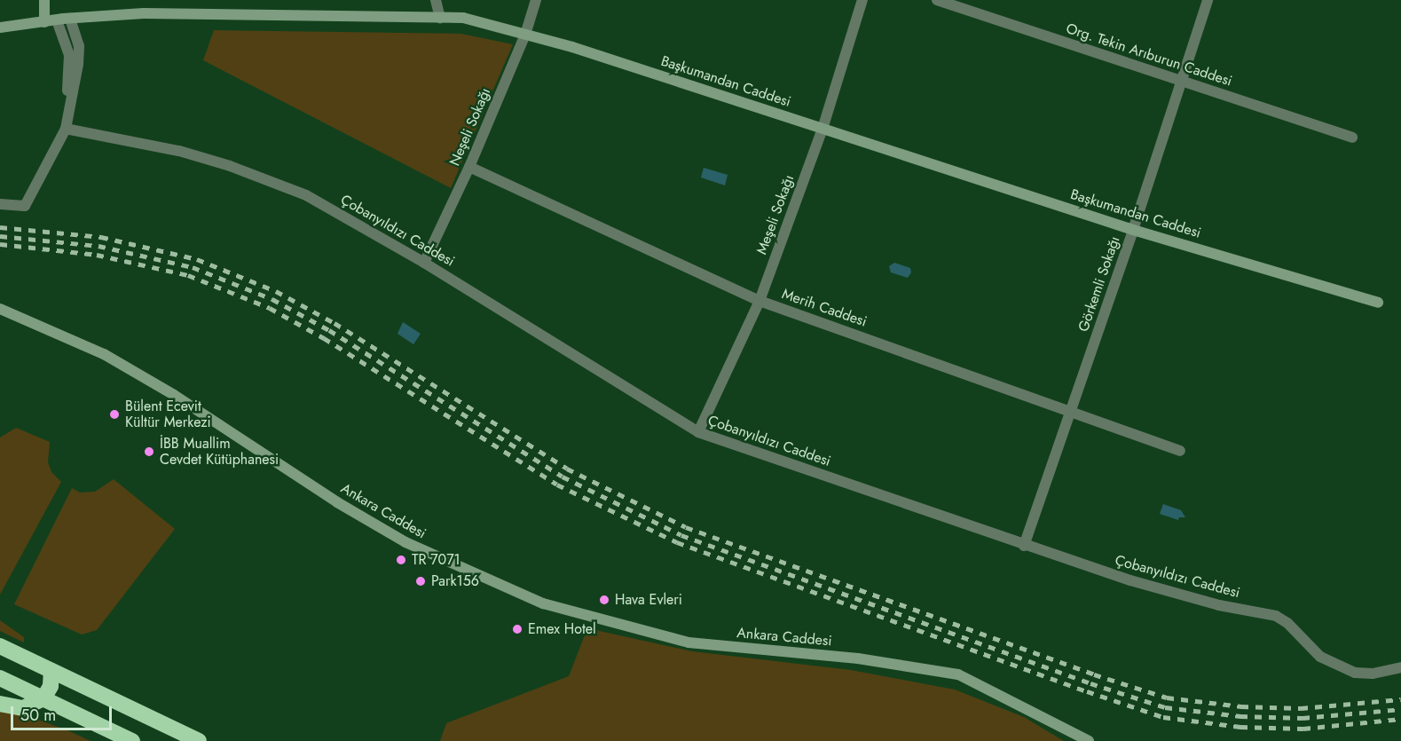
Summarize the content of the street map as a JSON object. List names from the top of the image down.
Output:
{
  "streets": {
    "street": [
      "Org. Tekin Arıburun Caddesi",
      "Başkumandan Caddesi",
      "Neşeli Sokağı",
      "Meşeli Sokağı",
      "Çobanyıldızı Caddesi",
      "Görkemli Sokağı",
      "Merih Caddesi",
      "Ankara Caddesi"
    ]
  },
  "crossings": [
    ["Org. Tekin Arıburun Caddesi", "Görkemli Sokağı"],
    ["Başkumandan Caddesi", "Neşeli Sokağı"],
    ["Başkumandan Caddesi", "Meşeli Sokağı"],
    ["Başkumandan Caddesi", "Görkemli Sokağı"],
    ["Neşeli Sokağı", "Çobanyıldızı Caddesi"],
    ["Neşeli Sokağı", "Merih Caddesi"],
    ["Meşeli Sokağı", "Çobanyıldızı Caddesi"],
    ["Meşeli Sokağı", "Merih Caddesi"],
    ["Çobanyıldızı Caddesi", "Görkemli Sokağı"],
    ["Görkemli Sokağı", "Merih Caddesi"]
  ],
  "places": [
    "Bülent Ecevit Kültür Merkezi",
    "İBB Muallim Cevdet Kütüphanesi",
    "TR 7071",
    "Park156",
    "Hava Evleri",
    "Emex Hotel"
  ],
  "scale_bar": "50 m"
}
